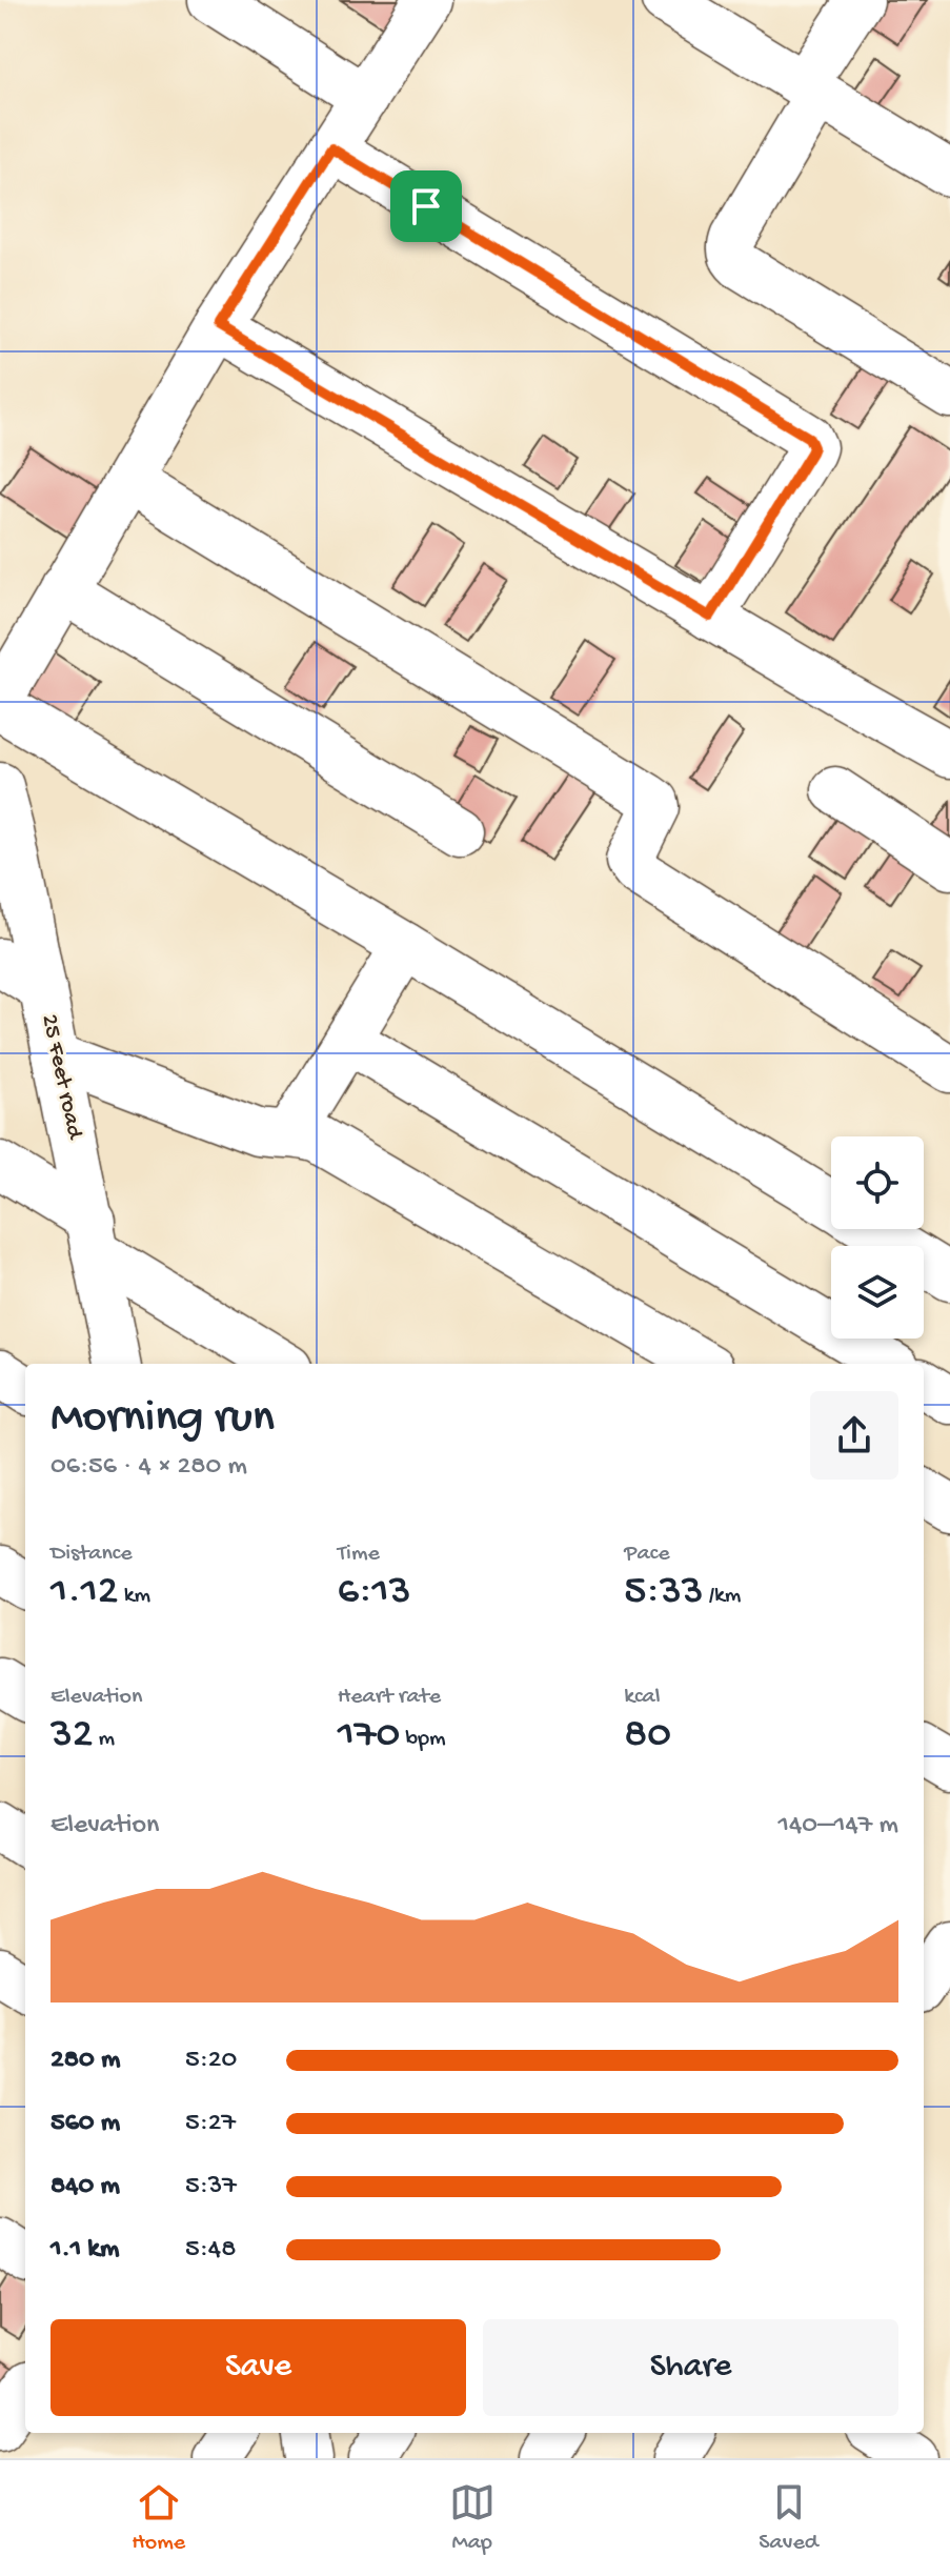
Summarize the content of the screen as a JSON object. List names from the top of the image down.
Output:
{
  "streets": {
    "street": ["25 Feet road"]
  },
  "page": {
    "heading": ["Morning run", "06:56 · 4 × 280 m"],
    "stats": [
      ["Distance", "1.12 km"],
      ["Time", "6:13"],
      ["Pace", "5:33 /km"],
      ["Elevation", "32 m"],
      ["Heart rate", "170 bpm"],
      ["kcal", "80"]
    ],
    "chart": ["Elevation", "140–147 m"],
    "list": [
      {
        "name": "280 m",
        "note": "5:20"
      },
      {
        "name": "560 m",
        "note": "5:27"
      },
      {
        "name": "840 m",
        "note": "5:37"
      },
      {
        "name": "1.1 km",
        "note": "5:48"
      }
    ],
    "buttons": ["Save", "Share"],
    "tabs": ["Home", "Map", "Saved"]
  }
}
